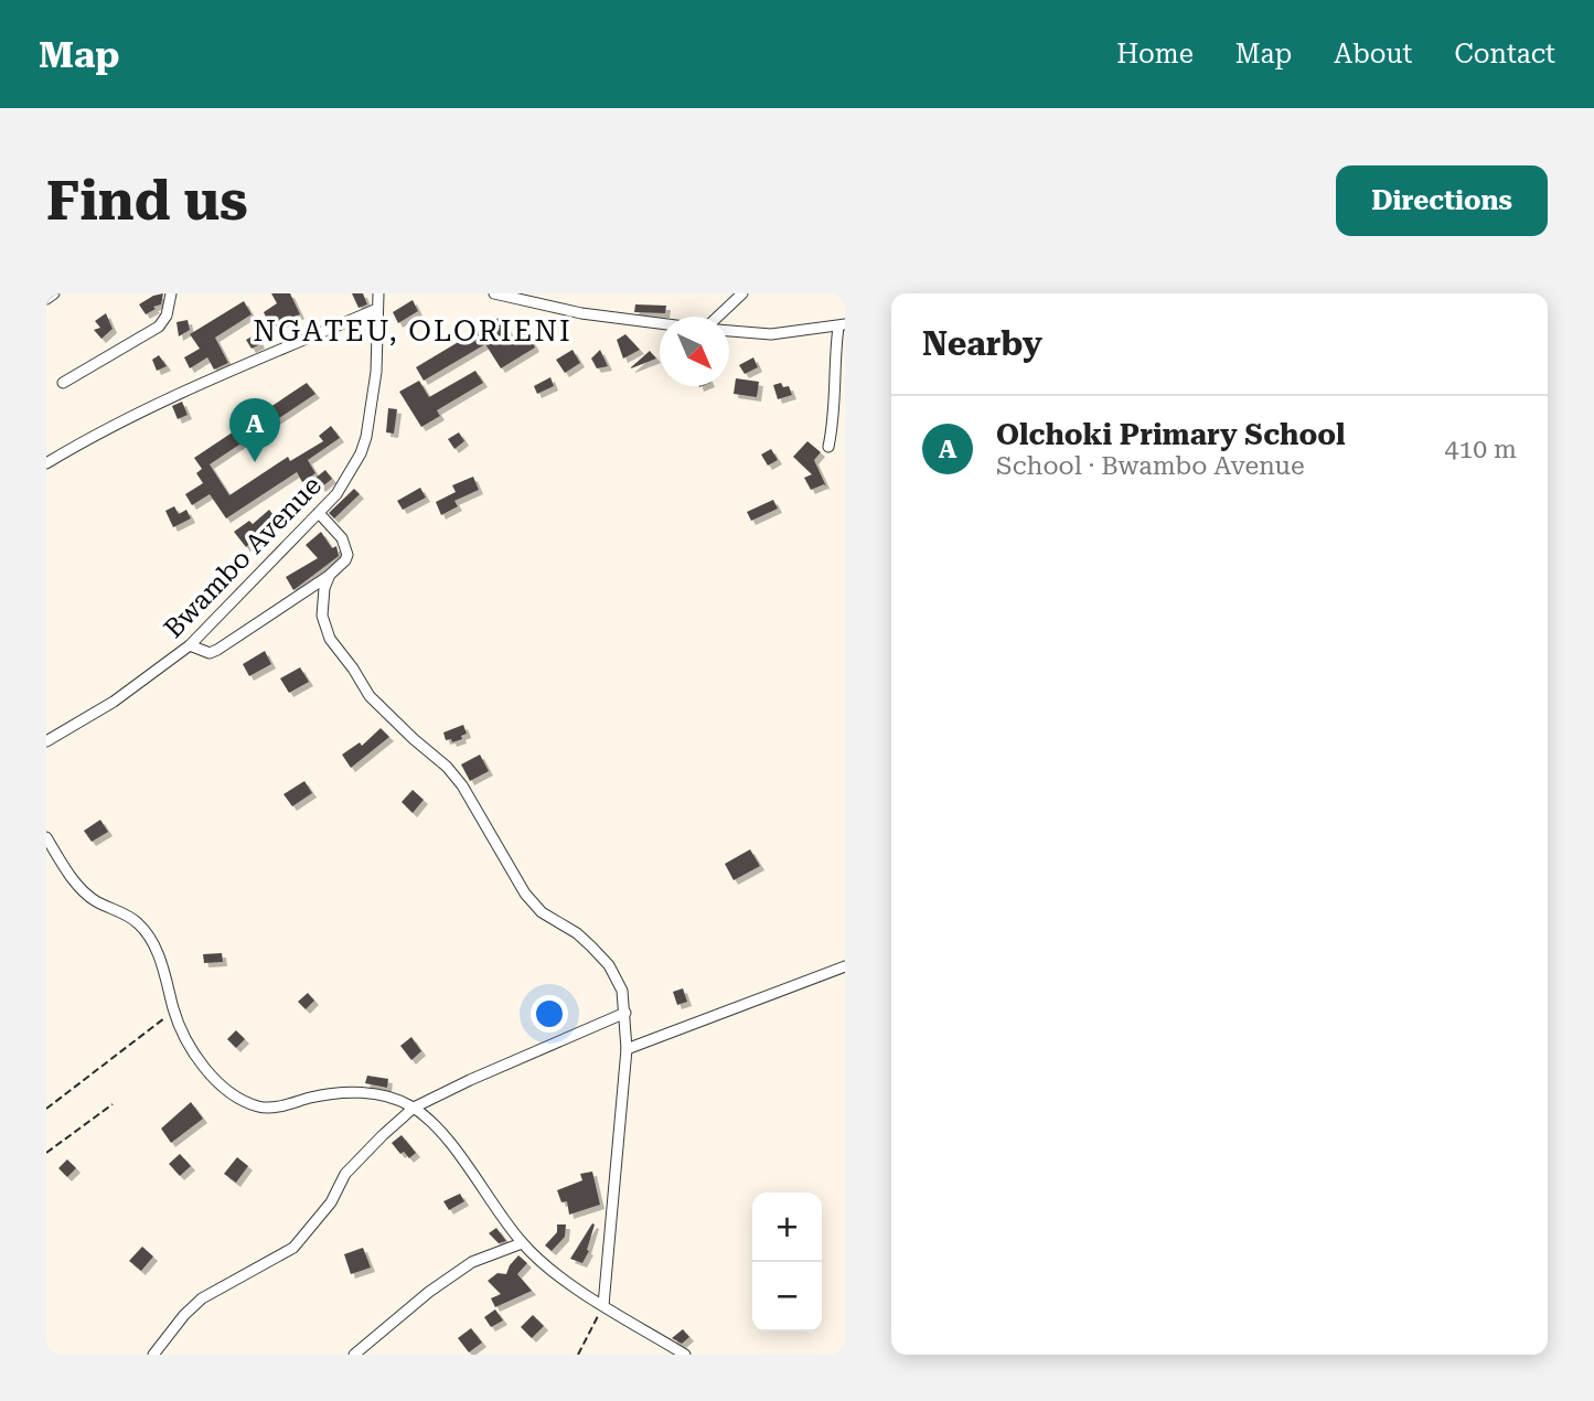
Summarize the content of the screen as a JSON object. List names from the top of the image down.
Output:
{
  "streets": {
    "street": ["Bwambo Avenue"]
  },
  "districts": ["NGATEU, OLORIENI"],
  "north": "bottom right",
  "page": {
    "header": "Map",
    "nav": [
      "Home",
      "Map",
      "About",
      "Contact"
    ],
    "buttons": "Directions",
    "title": "Find us",
    "heading": "Nearby",
    "list": [
      {
        "mark": "A",
        "name": "Olchoki Primary School",
        "note": "School · Bwambo Avenue",
        "value": "410 m"
      }
    ],
    "pins": "A",
    "map_buttons": ["+", "−"]
  }
}
